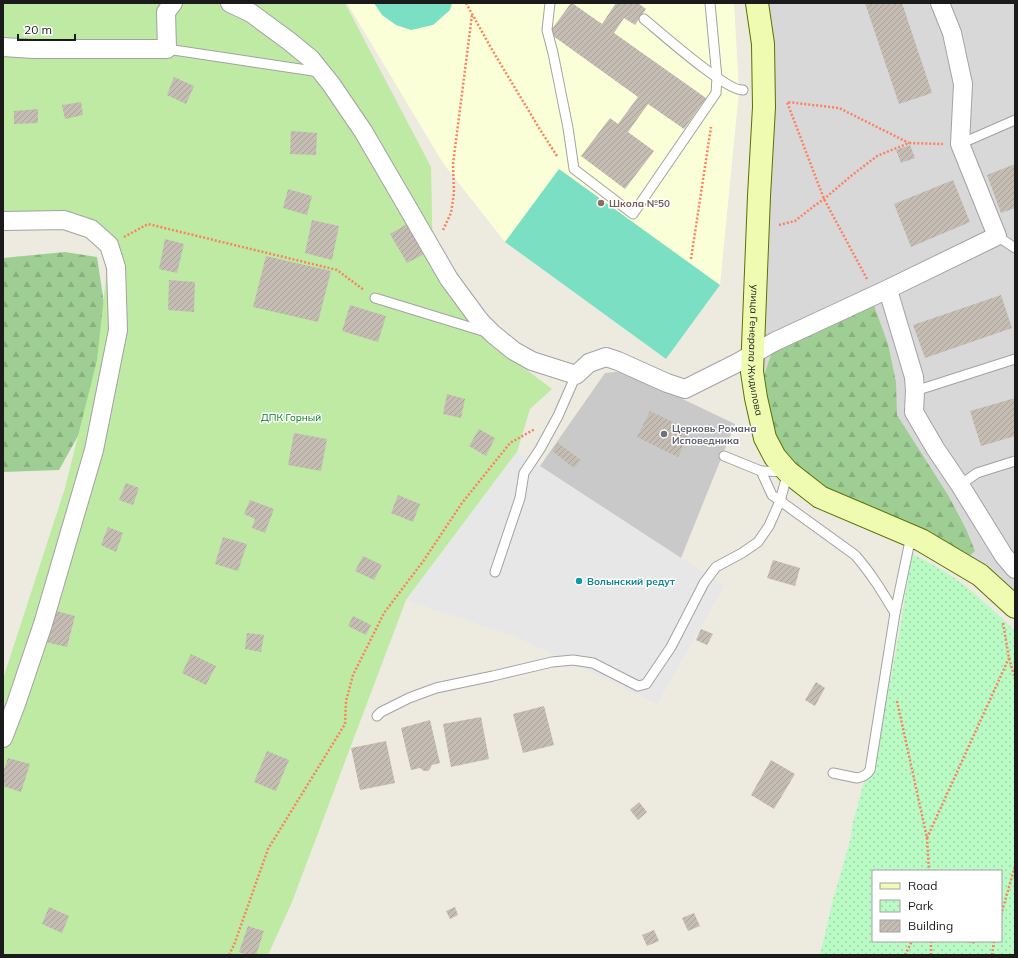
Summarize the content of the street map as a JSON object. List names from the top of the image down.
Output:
{
  "streets": {
    "main road": ["улица Генерала Жидилова"]
  },
  "parks": ["ДПК Горный"],
  "places": ["Школа №50", "Церковь Романа Исповедника", "Волынский редут"],
  "legend": ["Road", "Park", "Building"],
  "scale_bar": "20 m"
}
